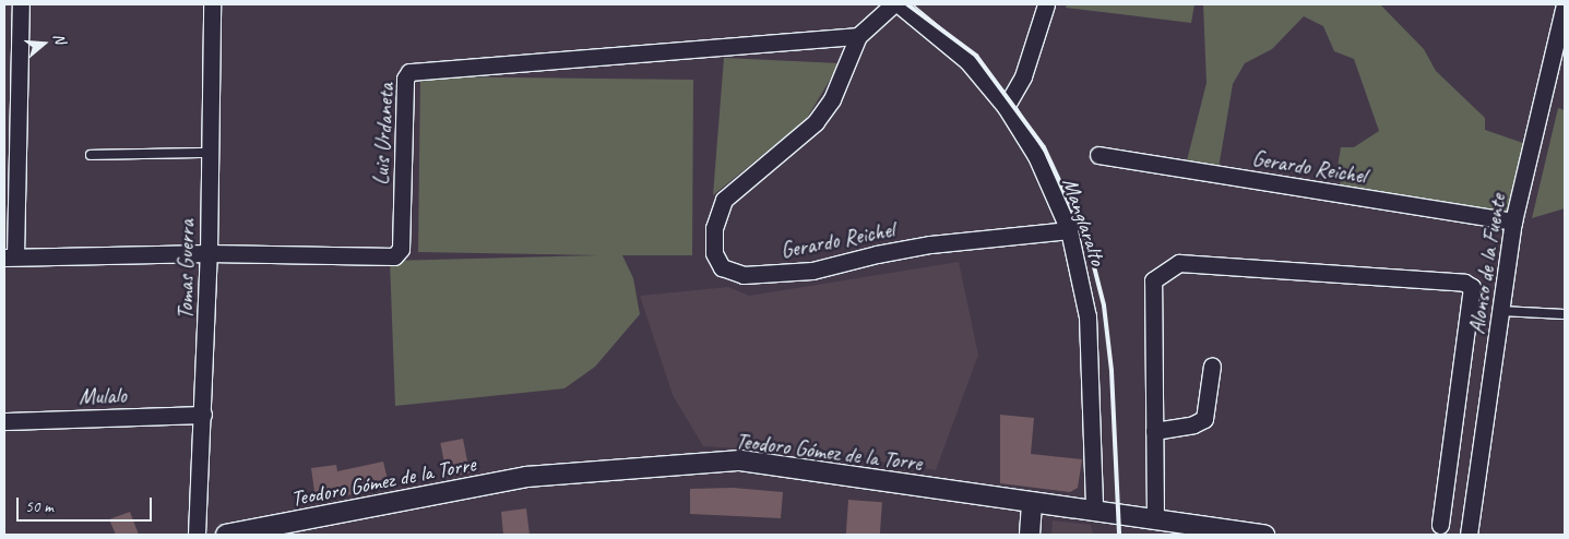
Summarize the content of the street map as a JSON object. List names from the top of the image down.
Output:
{
  "streets": {
    "street": [
      "Luis Urdaneta",
      "Gerardo Reichel",
      "Manglaralto",
      "Alonso de la Fuente",
      "Tomas Guerra",
      "Mulalo",
      "Teodoro Gómez de la Torre"
    ]
  },
  "crossings": [
    ["Luis Urdaneta", "Gerardo Reichel"],
    ["Luis Urdaneta", "Tomas Guerra"],
    ["Gerardo Reichel", "Manglaralto"],
    ["Gerardo Reichel", "Alonso de la Fuente"],
    ["Manglaralto", "Teodoro Gómez de la Torre"],
    ["Tomas Guerra", "Mulalo"]
  ],
  "scale_bar": "50 m",
  "north": "right"
}
